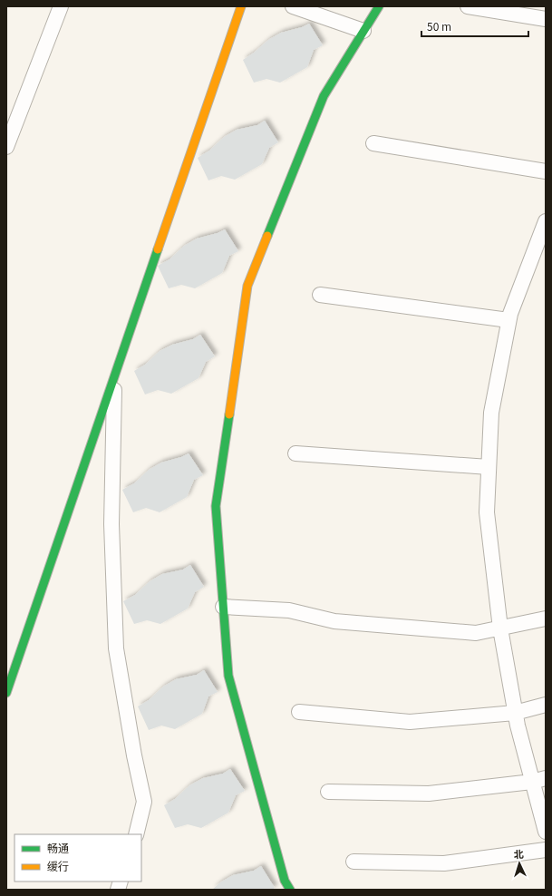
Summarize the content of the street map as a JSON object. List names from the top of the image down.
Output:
{
  "legend": ["畅通", "缓行"],
  "scale_bar": "50 m",
  "north": "top"
}
